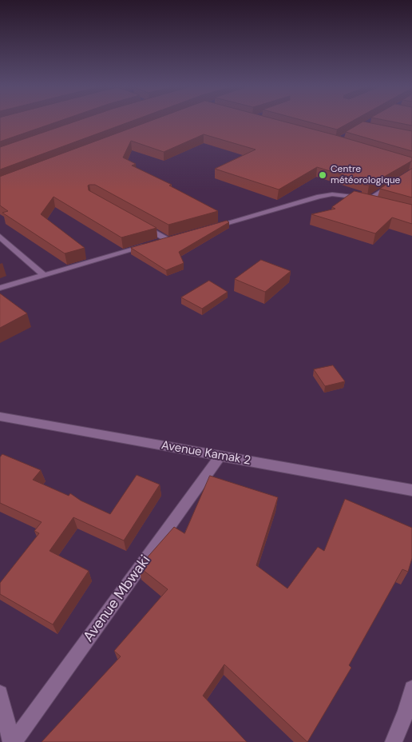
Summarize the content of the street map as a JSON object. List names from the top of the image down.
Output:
{
  "streets": {
    "street": ["Avenue Kamak 2", "Avenue Mbwaki"]
  },
  "crossings": [
    ["Avenue Kamak 2", "Avenue Mbwaki"]
  ],
  "places": ["Centre météorologique"]
}
